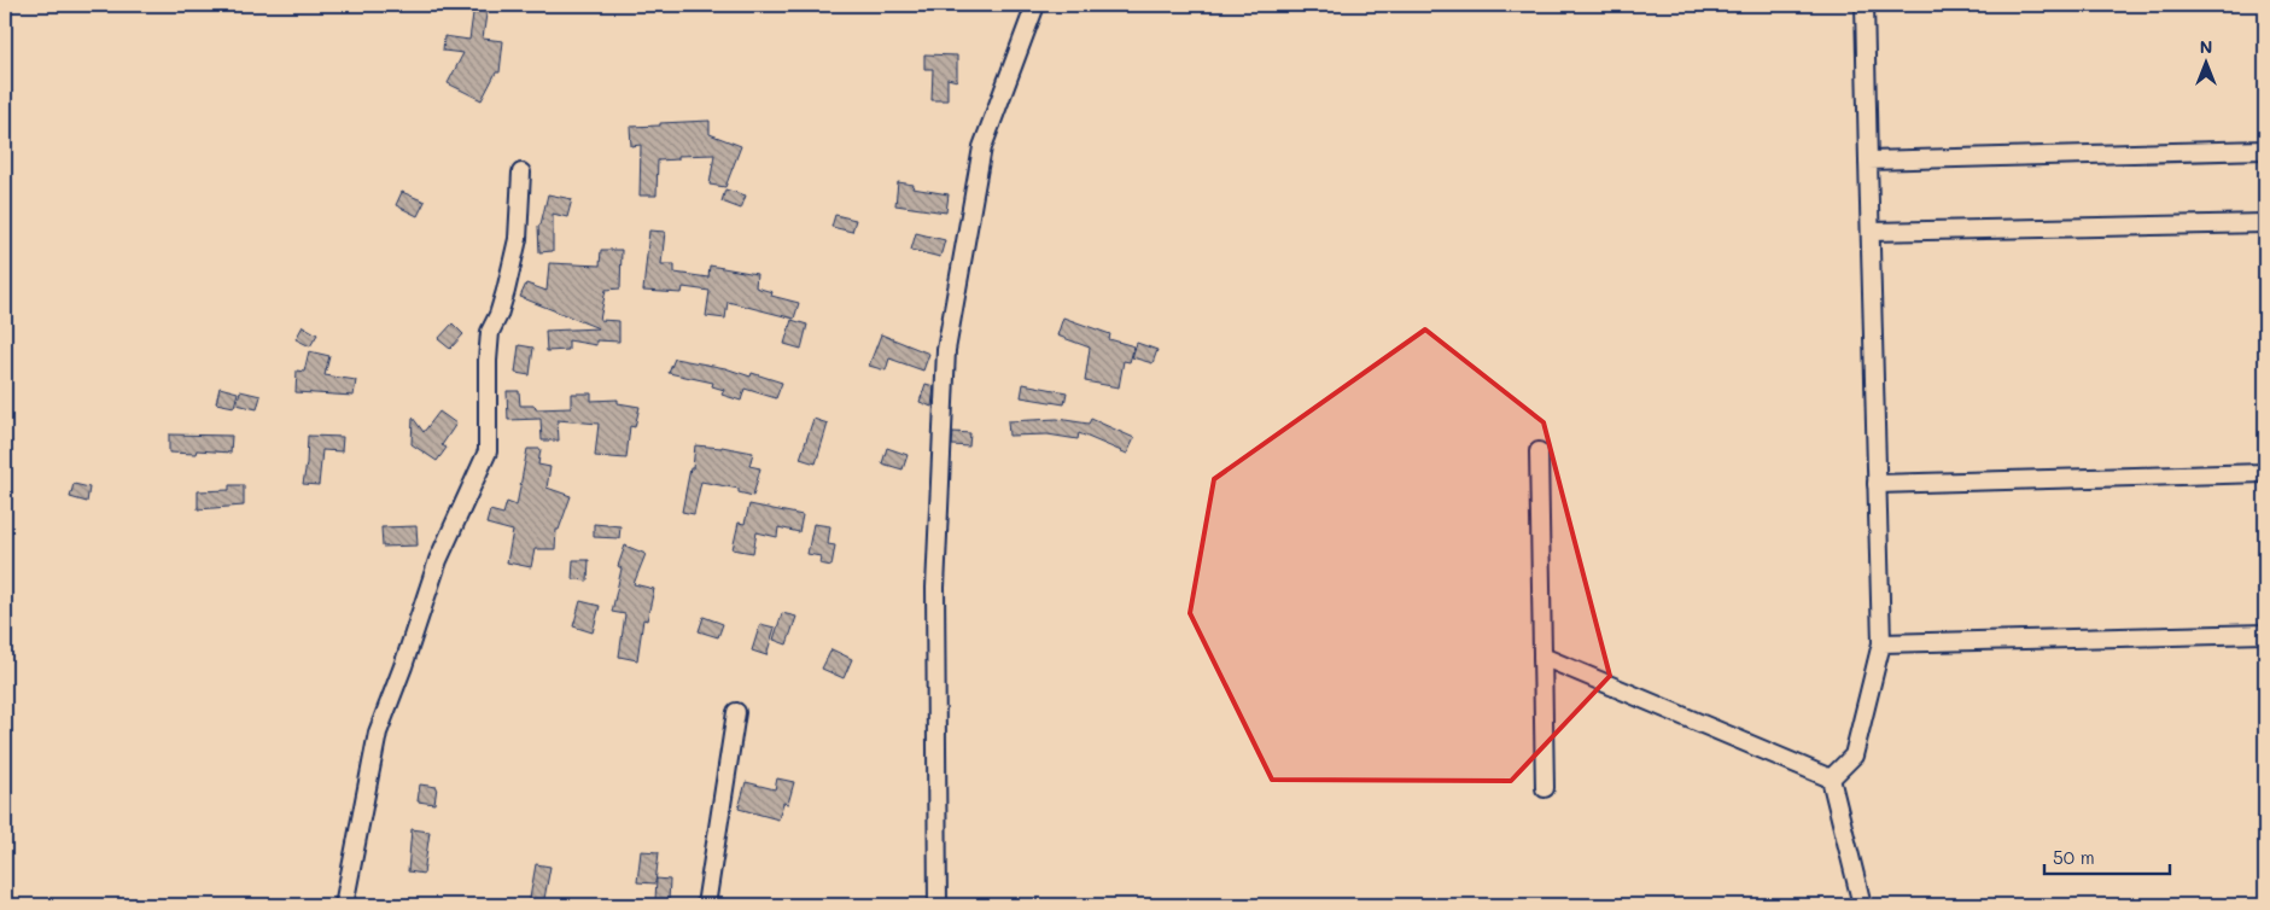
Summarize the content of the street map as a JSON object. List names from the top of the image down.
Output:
{
  "scale_bar": "50 m",
  "north": "top"
}
